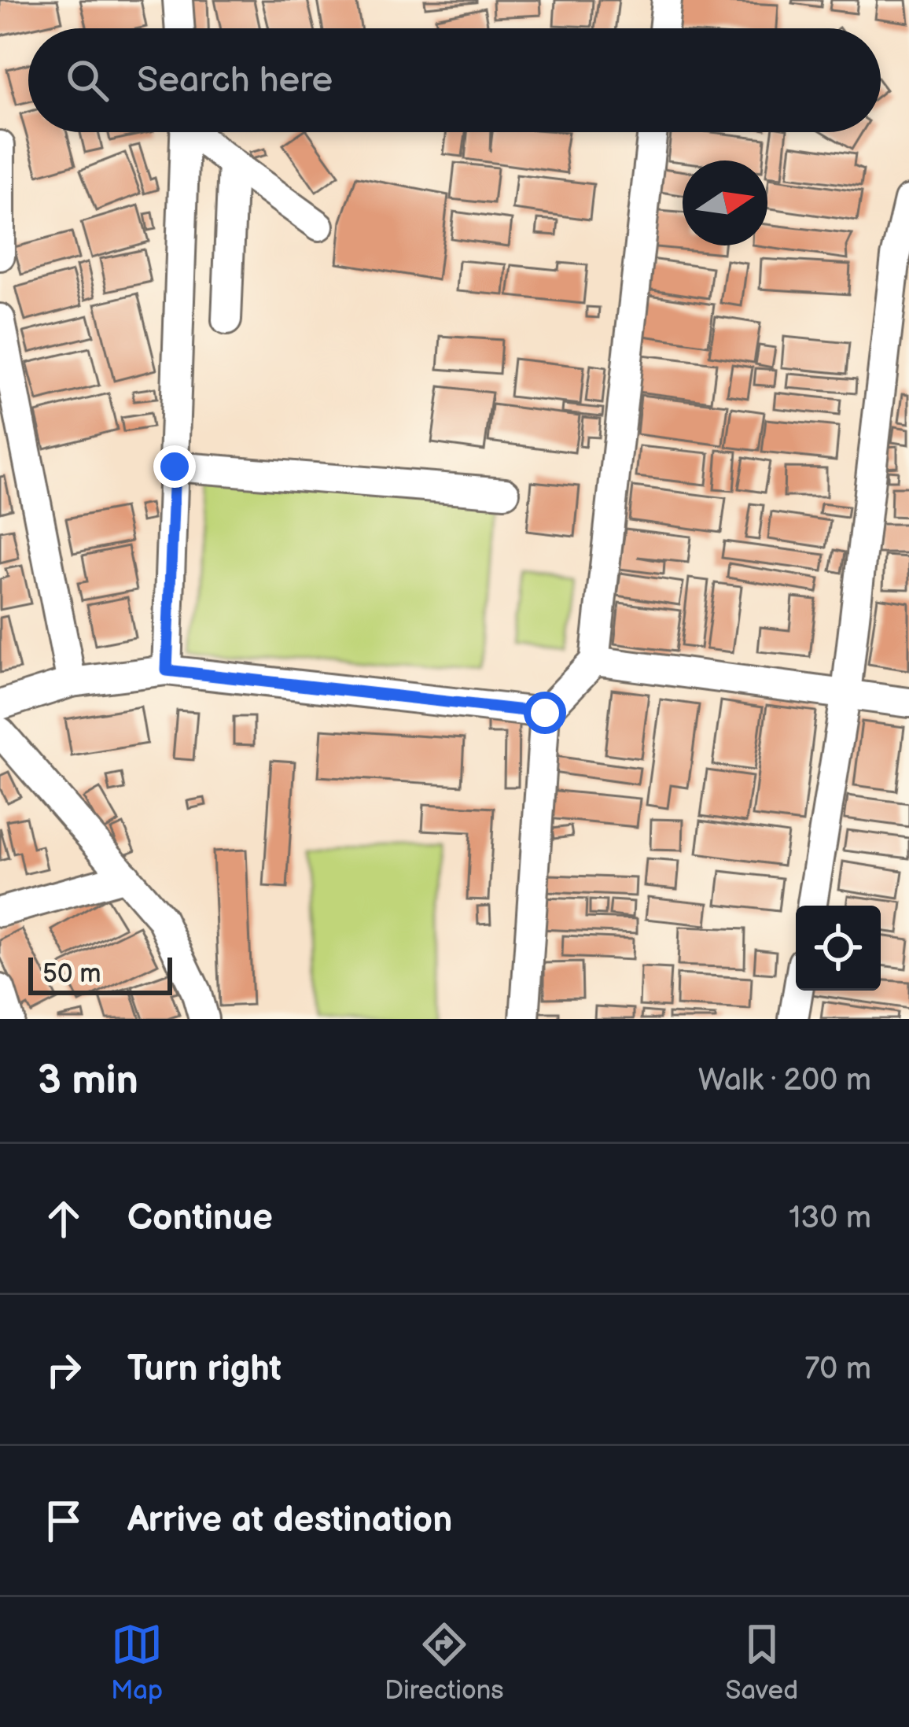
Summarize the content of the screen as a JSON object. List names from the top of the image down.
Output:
{
  "scale_bar": "50 m",
  "north": "right",
  "page": {
    "search": "Search here",
    "scale": "50 m",
    "heading": ["3 min", "Walk · 200 m"],
    "list": [
      ["Continue", "130 m"],
      ["Turn right", "70 m"],
      "Arrive at destination"
    ],
    "nav": ["Map", "Directions", "Saved"]
  }
}
